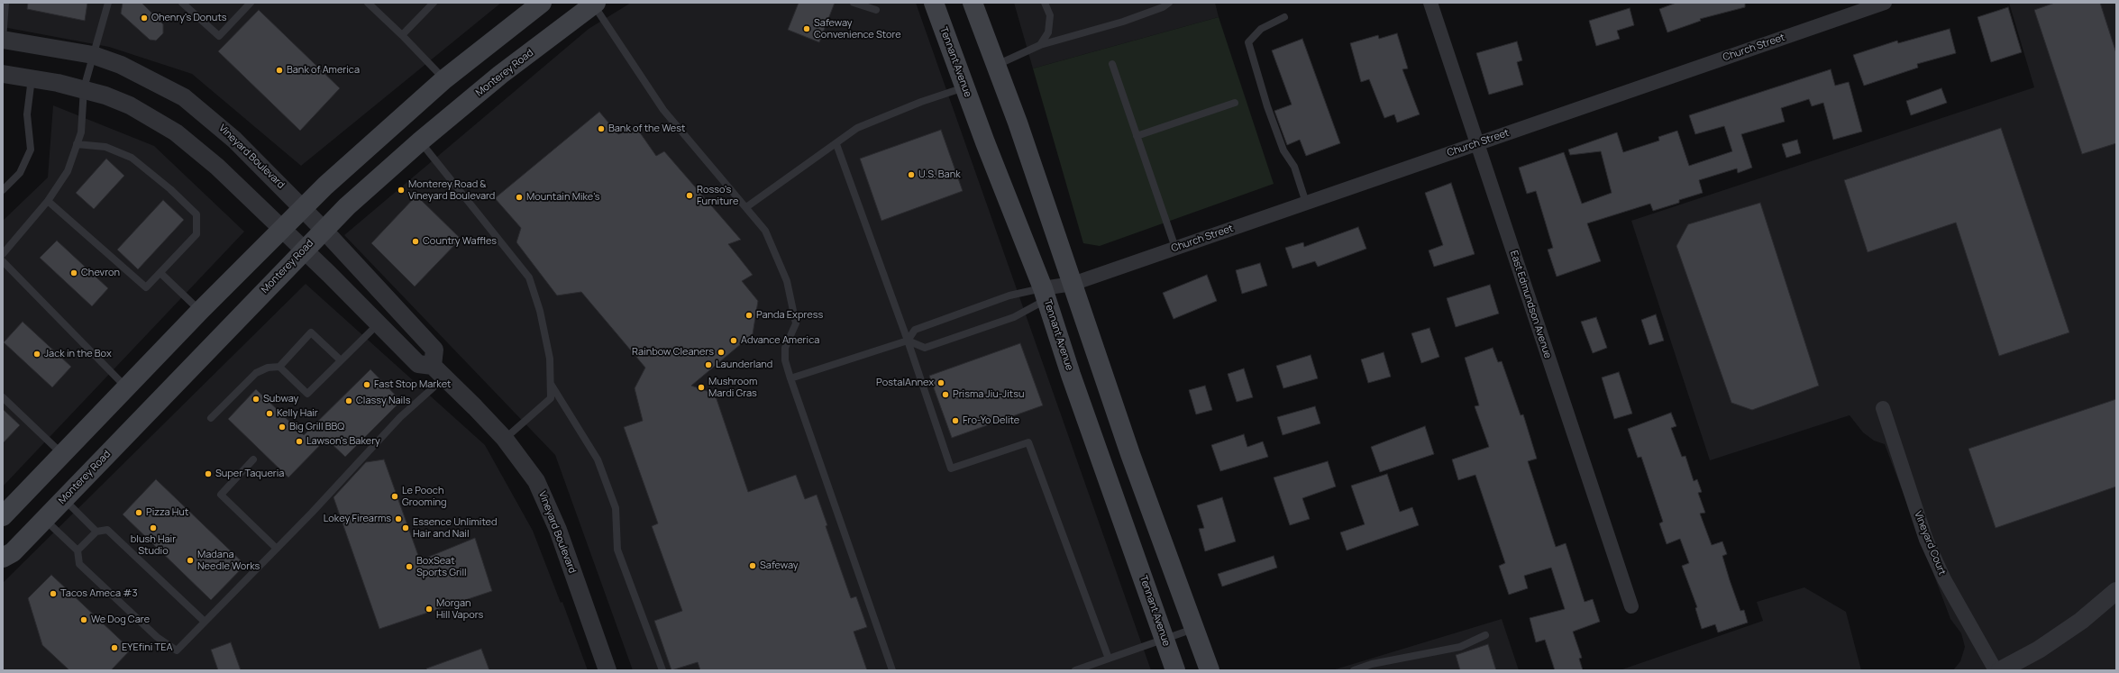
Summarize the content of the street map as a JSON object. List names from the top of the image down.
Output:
{
  "streets": {
    "main road": ["Tennant Avenue", "Monterey Road"],
    "street": [
      "Church Street",
      "Vineyard Boulevard",
      "East Edmundson Avenue",
      "Vineyard Court"
    ]
  },
  "crossings": [
    ["Church Street", "Tennant Avenue"],
    ["Church Street", "East Edmundson Avenue"],
    ["Monterey Road", "Vineyard Boulevard"]
  ],
  "places": [
    "Ohenry's Donuts",
    "Safeway Convenience Store",
    "Bank of America",
    "Bank of the West",
    "U.S. Bank",
    "Monterey Road & Vineyard Boulevard",
    "Rosso's Furniture",
    "Mountain Mike's",
    "Country Waffles",
    "Chevron",
    "Panda Express",
    "Advance America",
    "Rainbow Cleaners",
    "Jack in the Box",
    "Launderland",
    "PostalAnnex",
    "Fast Stop Market",
    "Mushroom Mardi Gras",
    "Prisma Jiu-Jitsu",
    "Subway",
    "Classy Nails",
    "Kelly Hair",
    "Fro-Yo Delite",
    "Big Grill BBQ",
    "Lawson's Bakery",
    "Super Taqueria",
    "Le Pooch Grooming",
    "Pizza Hut",
    "Lokey Firearms",
    "blush Hair Studio",
    "Essence Unlimited Hair and Nail",
    "Madana Needle Works",
    "Safeway",
    "BoxSeat Sports Grill",
    "Tacos Ameca #3",
    "Morgan Hill Vapors",
    "We Dog Care",
    "EYEfini TEA"
  ]
}
